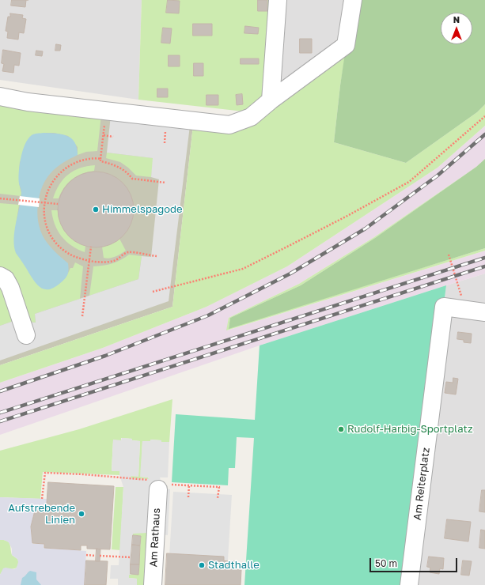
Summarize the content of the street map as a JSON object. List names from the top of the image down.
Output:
{
  "streets": {
    "street": ["Am Reiterplatz", "Am Rathaus"]
  },
  "places": [
    "Himmelspagode",
    "Rudolf-Harbig-Sportplatz",
    "Aufstrebende Linien",
    "Stadthalle"
  ],
  "scale_bar": "50 m",
  "north": "top"
}
